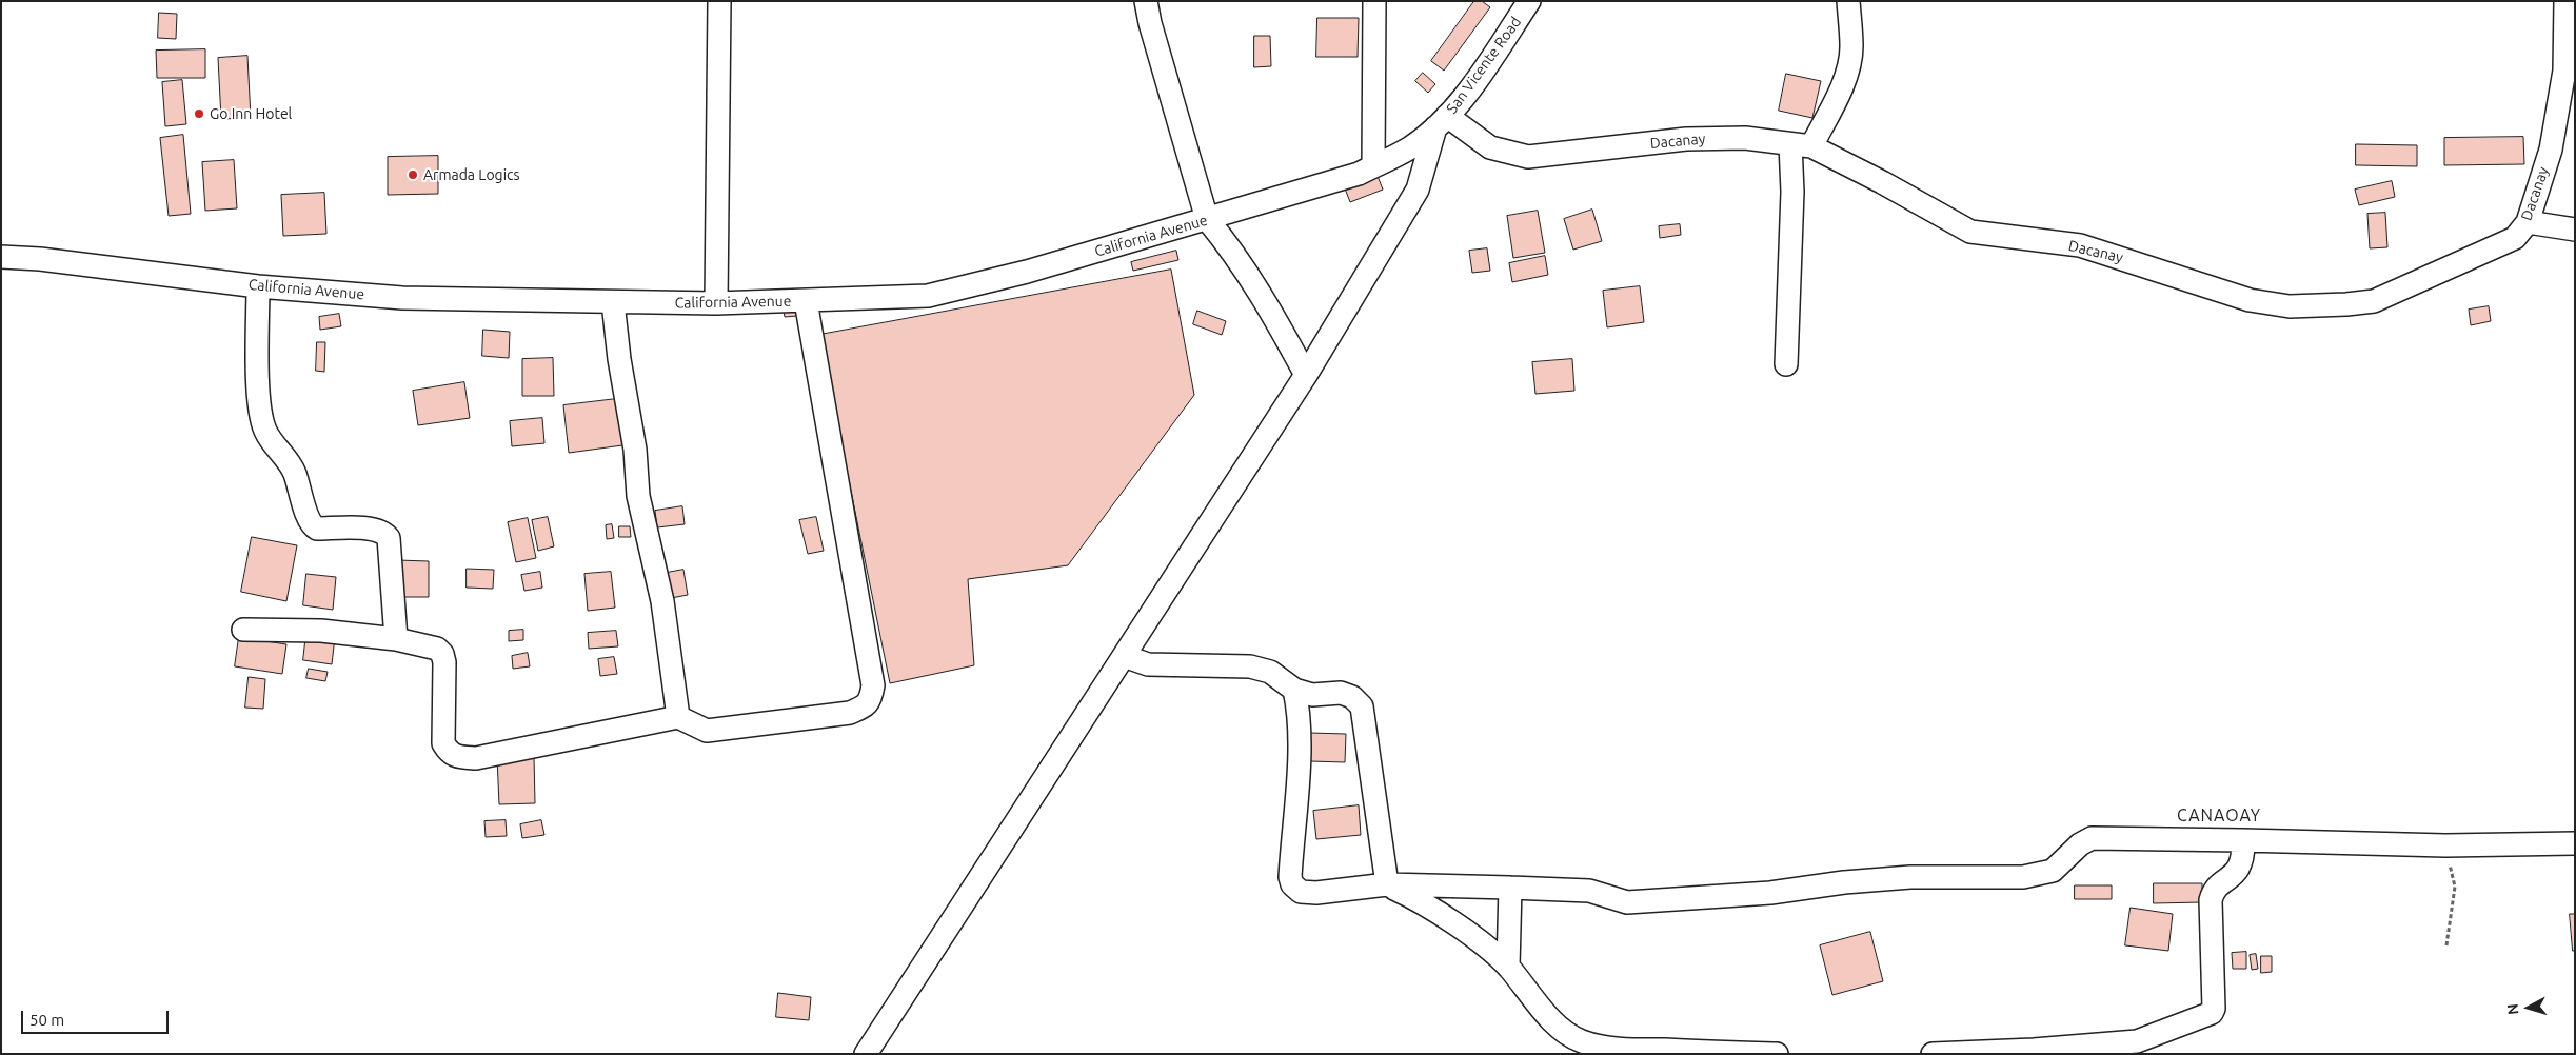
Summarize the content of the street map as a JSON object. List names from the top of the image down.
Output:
{
  "streets": {
    "street": ["San Vicente Road", "Dacanay", "California Avenue"]
  },
  "crossings": [
    ["San Vicente Road", "Dacanay"],
    ["San Vicente Road", "California Avenue"],
    ["Dacanay", "California Avenue"]
  ],
  "districts": ["CANAOAY"],
  "places": ["Go Inn Hotel", "Armada Logics"],
  "scale_bar": "50 m",
  "north": "left"
}
